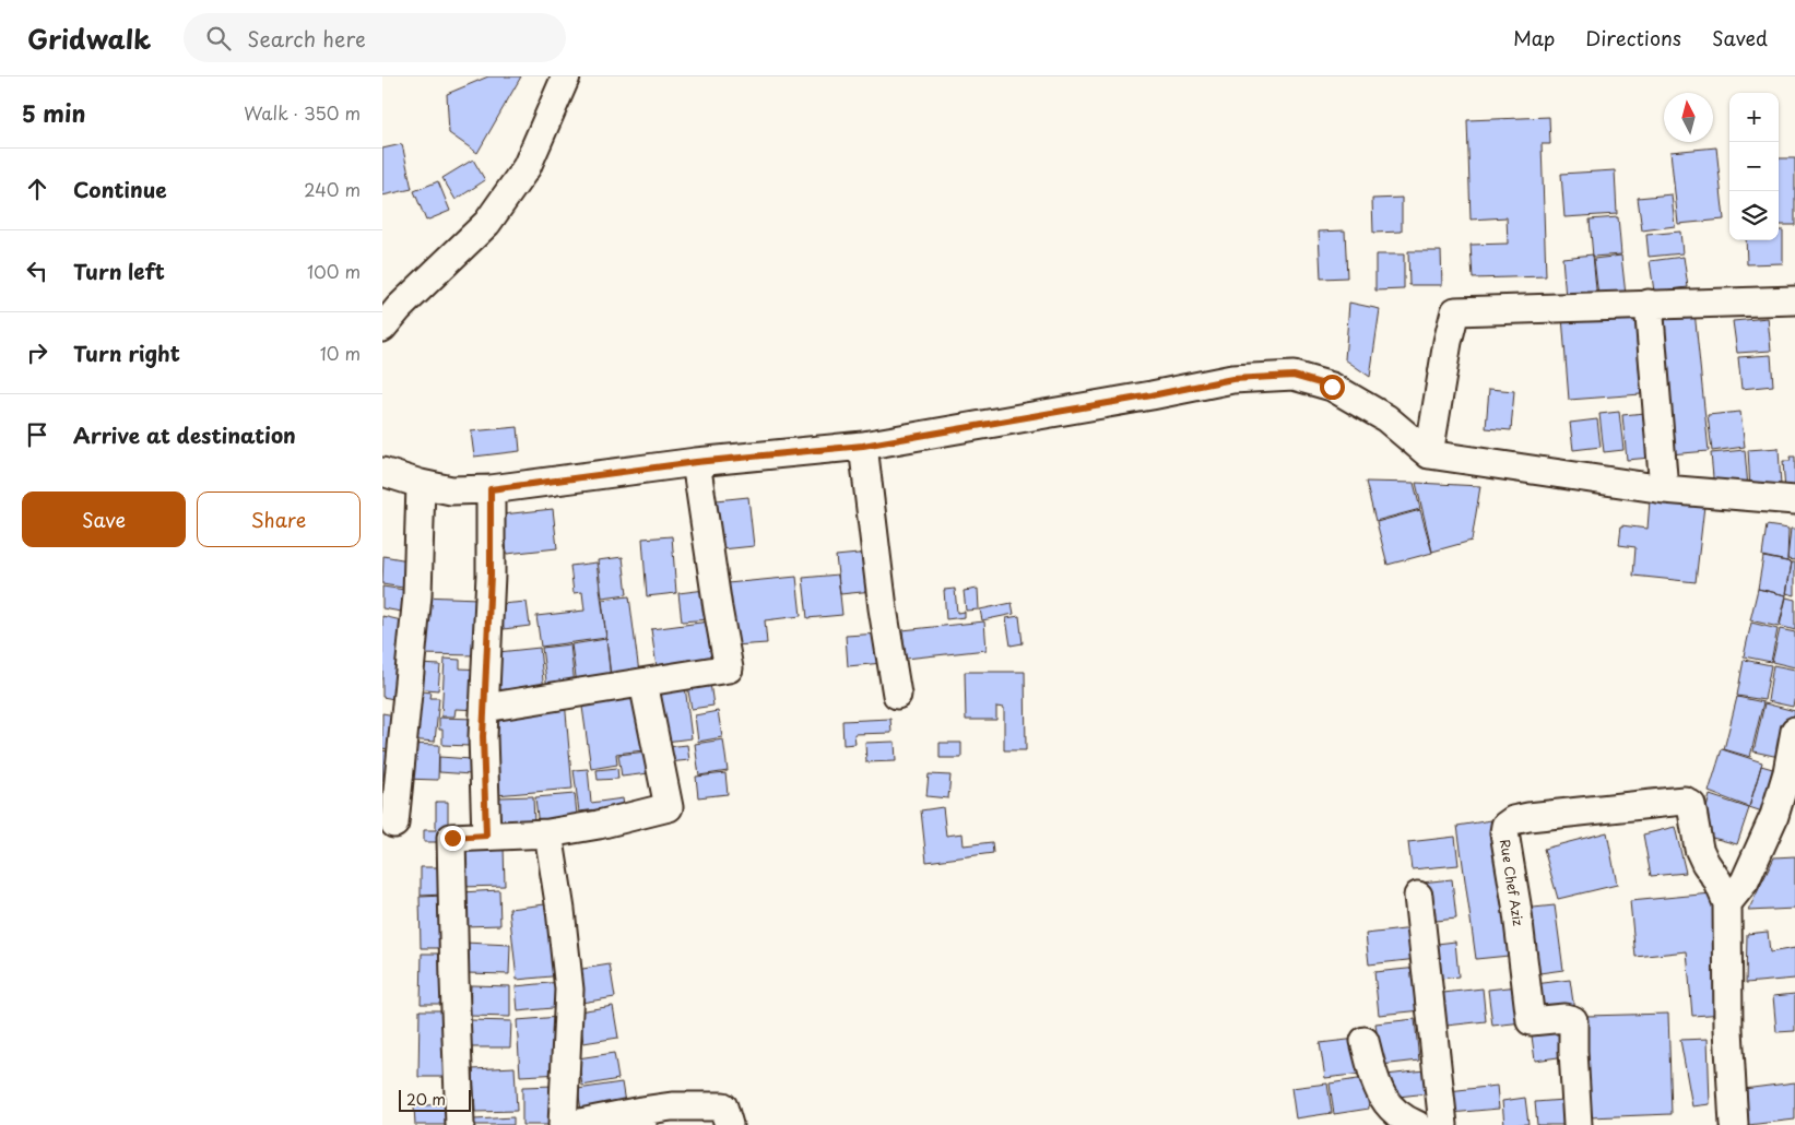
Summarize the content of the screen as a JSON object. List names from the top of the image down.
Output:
{
  "streets": {
    "street": ["Rue Chef Aziz"]
  },
  "scale_bar": "20 m",
  "north": "top",
  "page": {
    "header": "Gridwalk",
    "search": "Search here",
    "nav": ["Map", "Directions", "Saved"],
    "heading": ["5 min", "Walk · 350 m"],
    "map_buttons": ["+", "−"],
    "list": [
      ["Continue", "240 m"],
      ["Turn left", "100 m"],
      ["Turn right", "10 m"],
      "Arrive at destination"
    ],
    "buttons": ["Save", "Share"],
    "scale": "20 m"
  }
}
